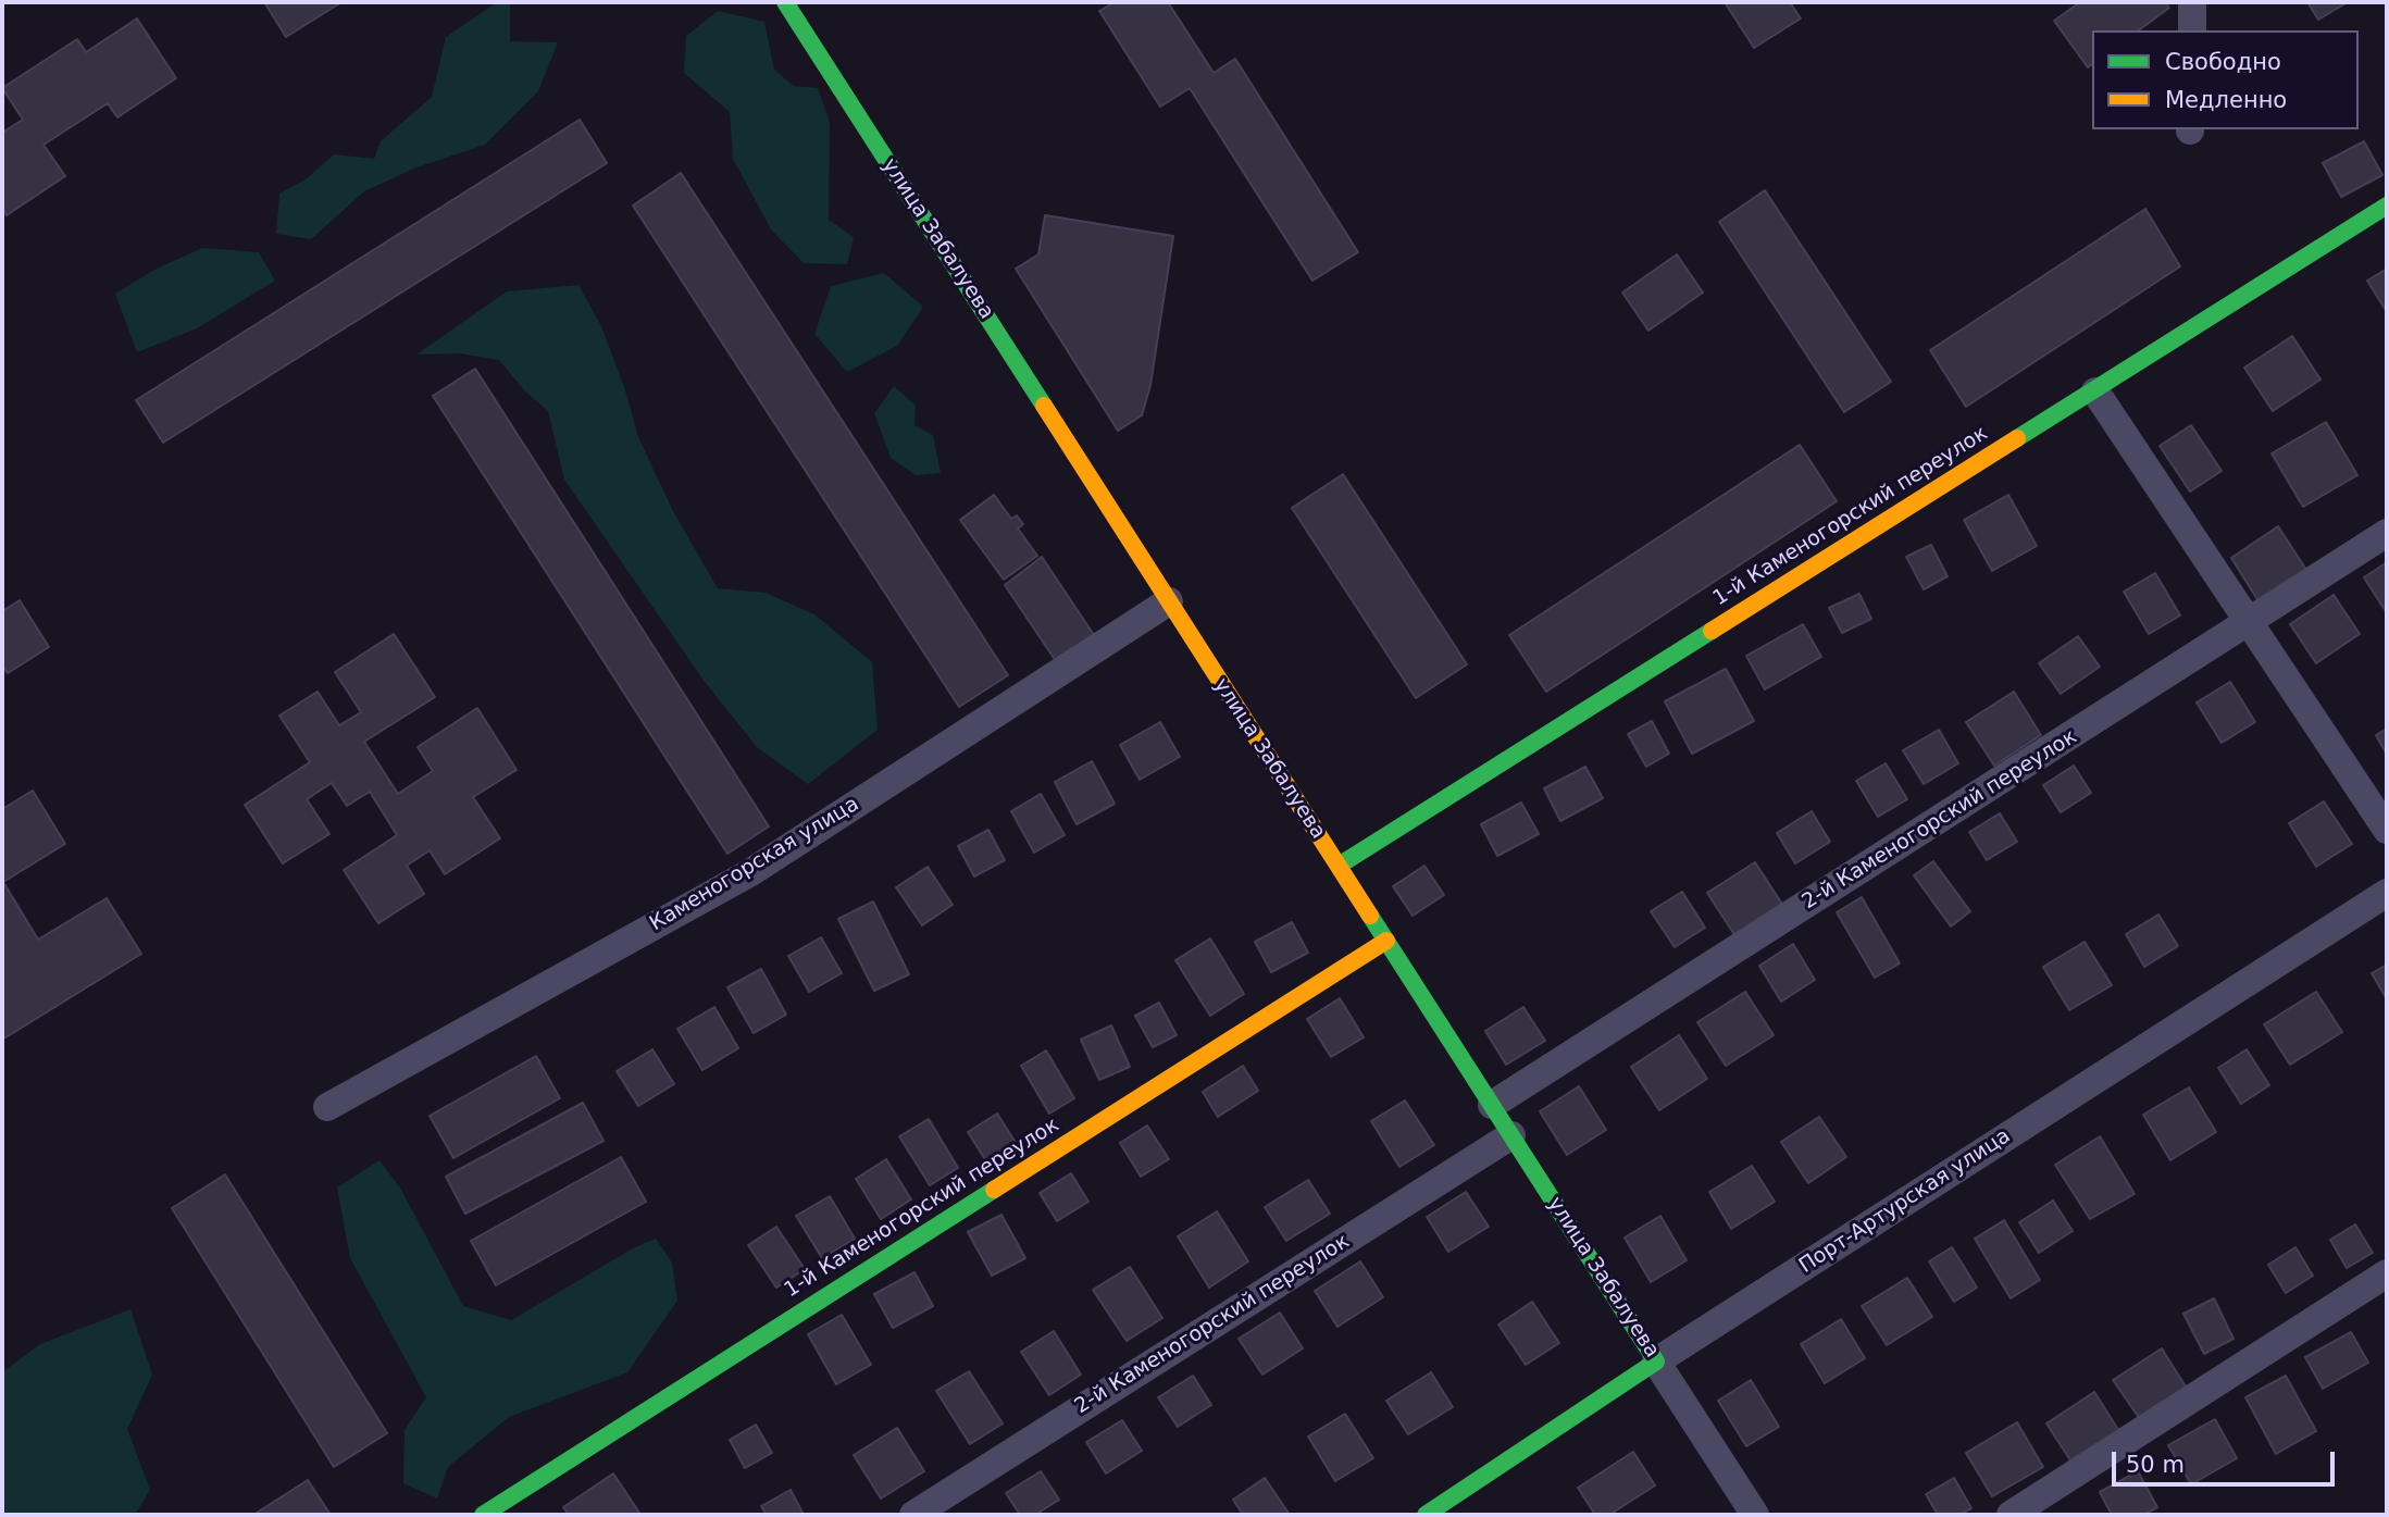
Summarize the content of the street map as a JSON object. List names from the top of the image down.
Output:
{
  "streets": {
    "street": [
      "улица Забалуева",
      "1-й Каменогорский переулок",
      "2-й Каменогорский переулок",
      "Каменогорская улица",
      "Порт-Артурская улица"
    ]
  },
  "crossings": [
    ["улица Забалуева", "1-й Каменогорский переулок"],
    ["улица Забалуева", "2-й Каменогорский переулок"],
    ["улица Забалуева", "Каменогорская улица"],
    ["улица Забалуева", "Порт-Артурская улица"]
  ],
  "legend": ["Свободно", "Медленно"],
  "scale_bar": "50 m"
}
